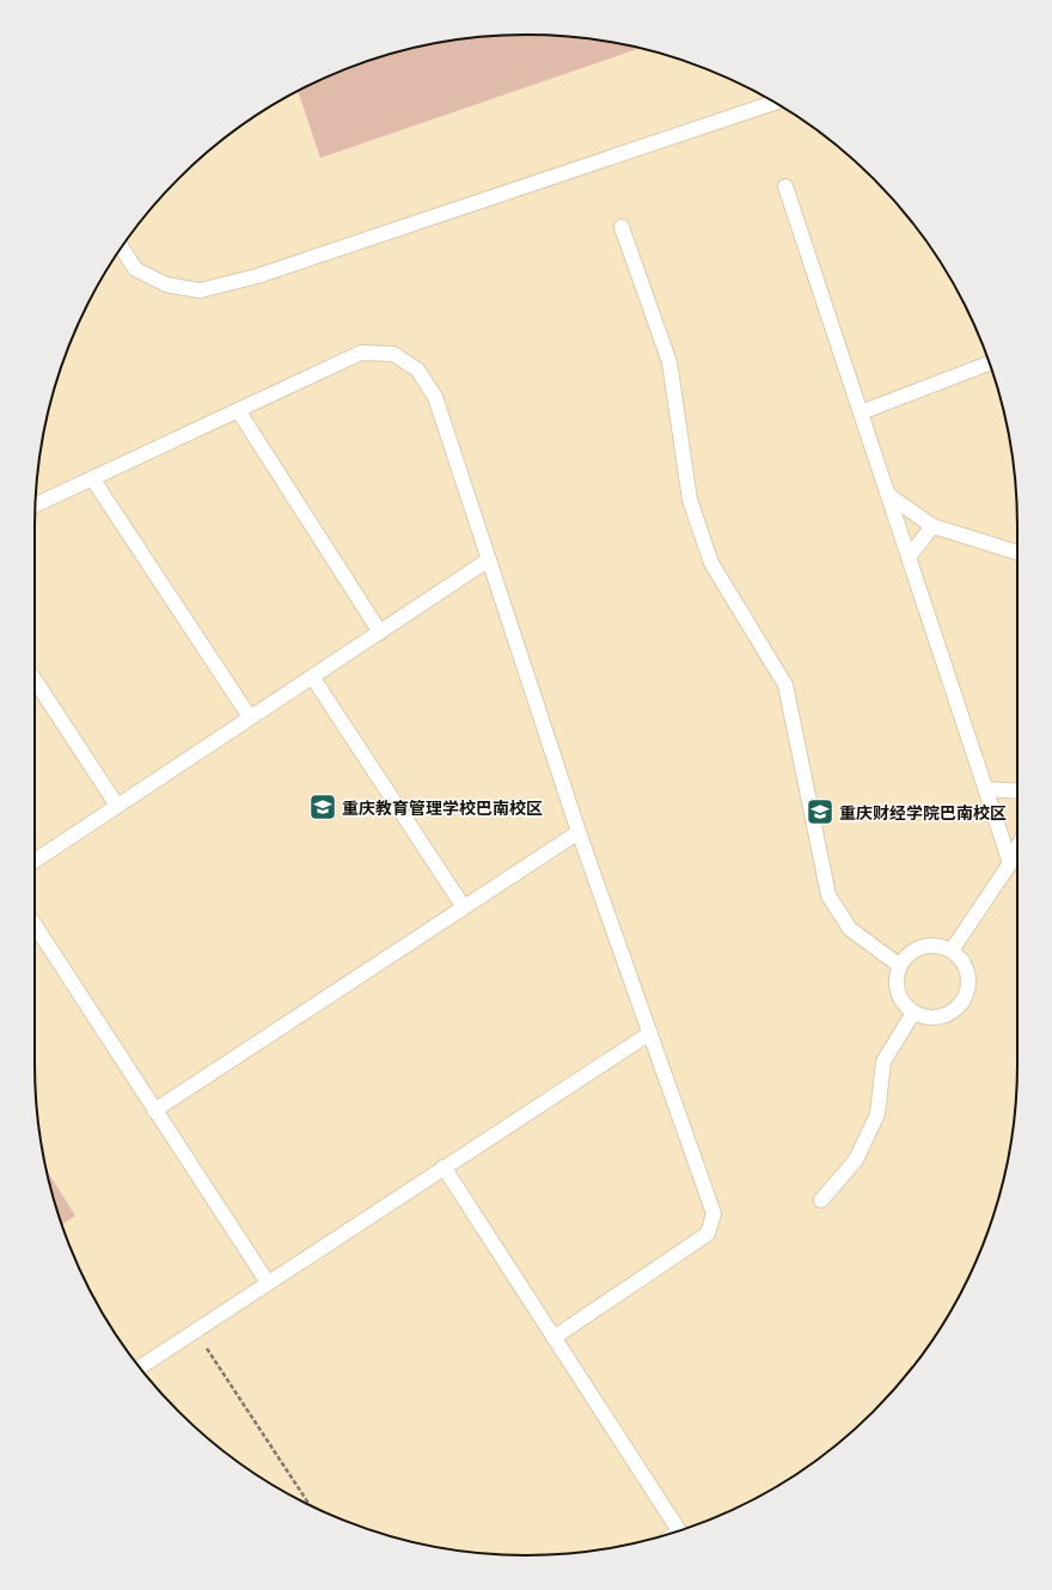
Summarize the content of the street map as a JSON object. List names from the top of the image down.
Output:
{
  "places": {
    "school or university": ["重庆教育管理学校巴南校区", "重庆财经学院巴南校区"]
  }
}
